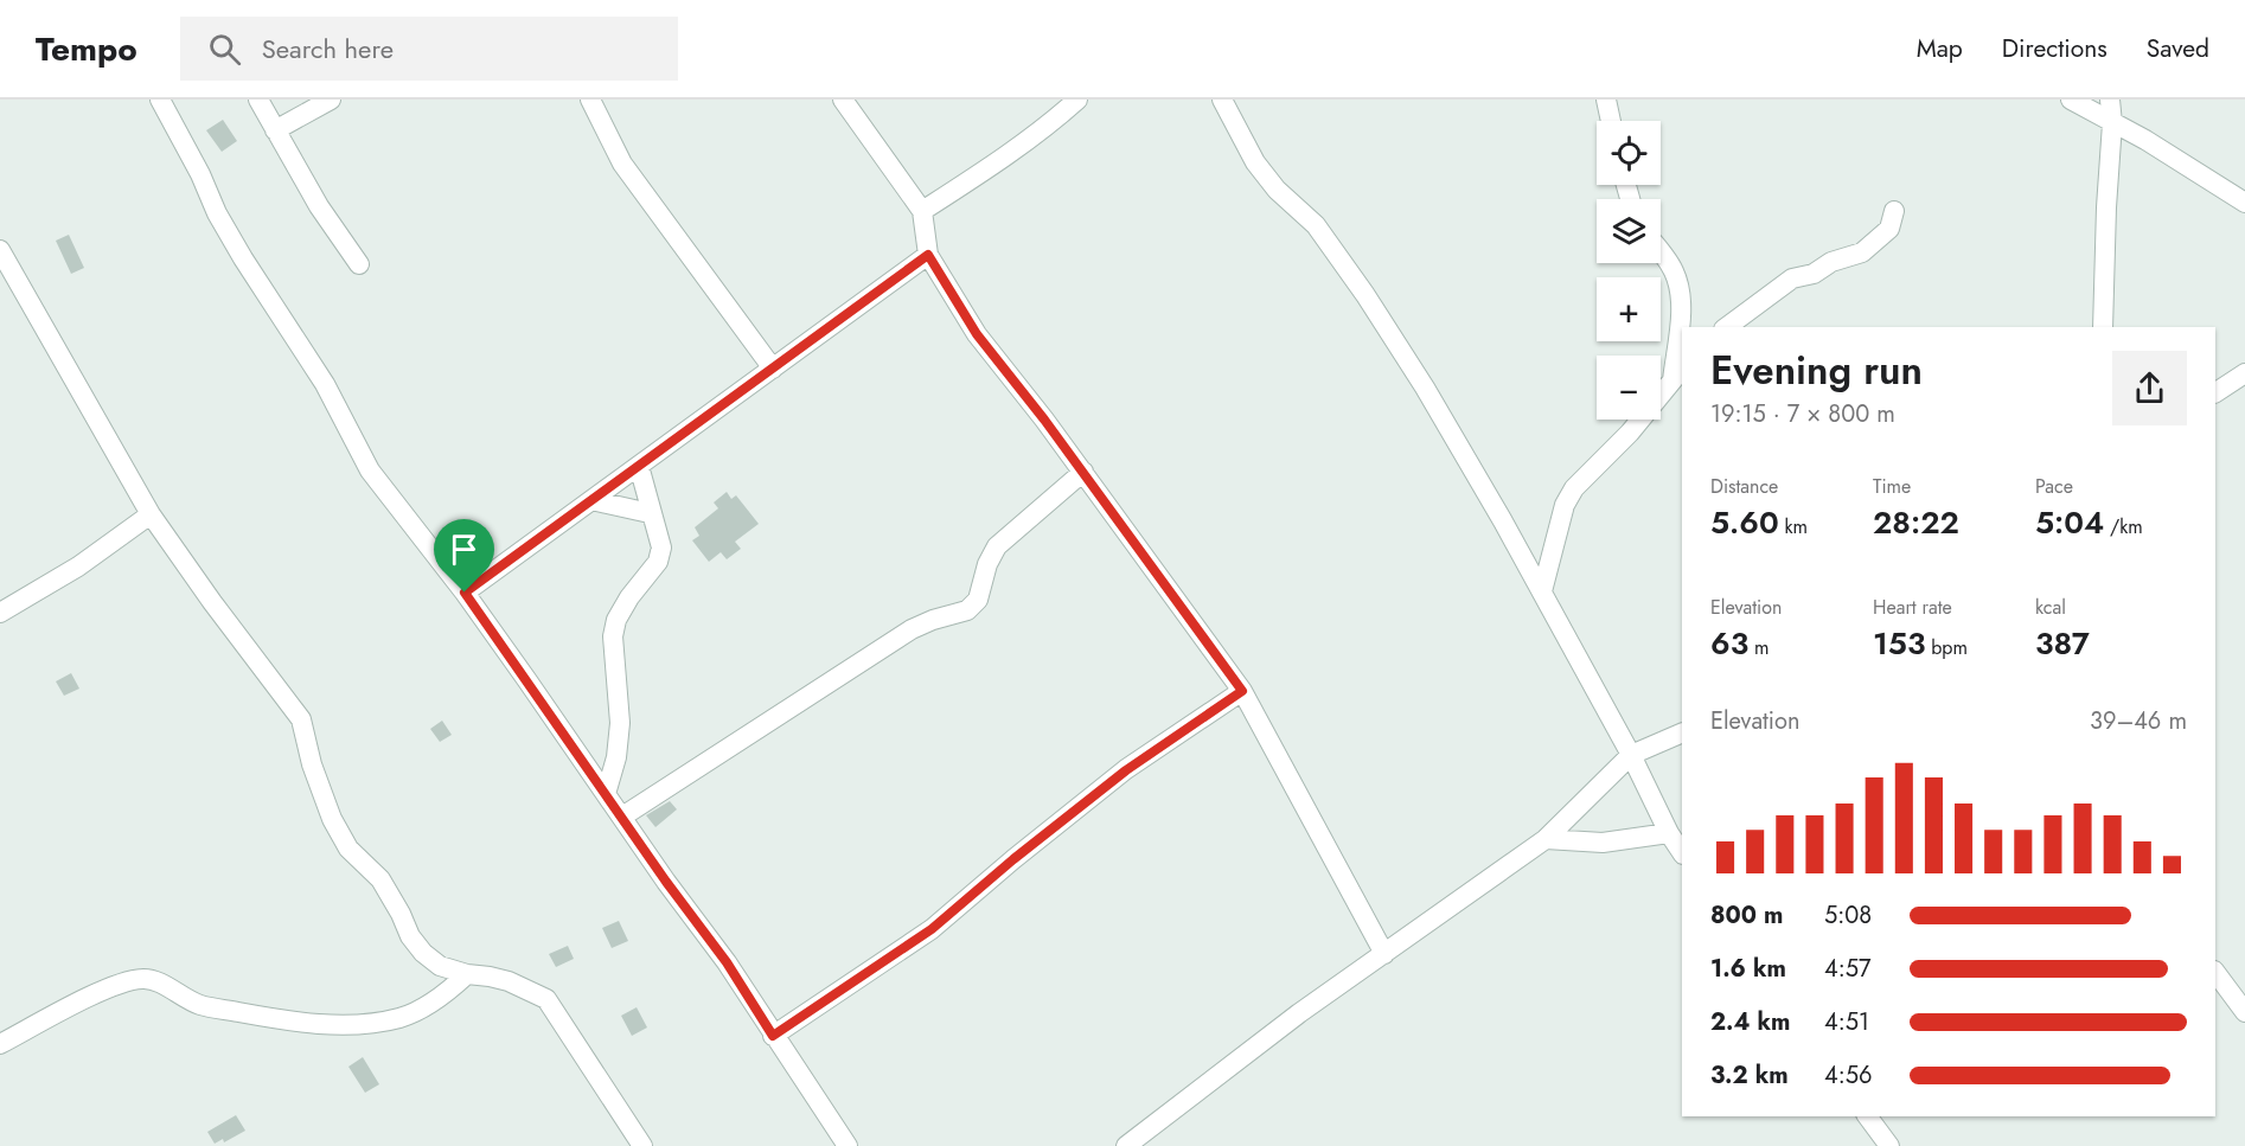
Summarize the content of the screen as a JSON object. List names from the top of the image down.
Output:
{
  "page": {
    "header": "Tempo",
    "search": "Search here",
    "nav": ["Map", "Directions", "Saved"],
    "map_buttons": ["+", "−"],
    "heading": ["Evening run", "19:15 · 7 × 800 m"],
    "stats": [
      ["Distance", "5.60 km"],
      ["Time", "28:22"],
      ["Pace", "5:04 /km"],
      ["Elevation", "63 m"],
      ["Heart rate", "153 bpm"],
      ["kcal", "387"]
    ],
    "chart": ["Elevation", "39–46 m"],
    "list": [
      {
        "name": "800 m",
        "note": "5:08"
      },
      {
        "name": "1.6 km",
        "note": "4:57"
      },
      {
        "name": "2.4 km",
        "note": "4:51"
      },
      {
        "name": "3.2 km",
        "note": "4:56"
      }
    ]
  }
}
